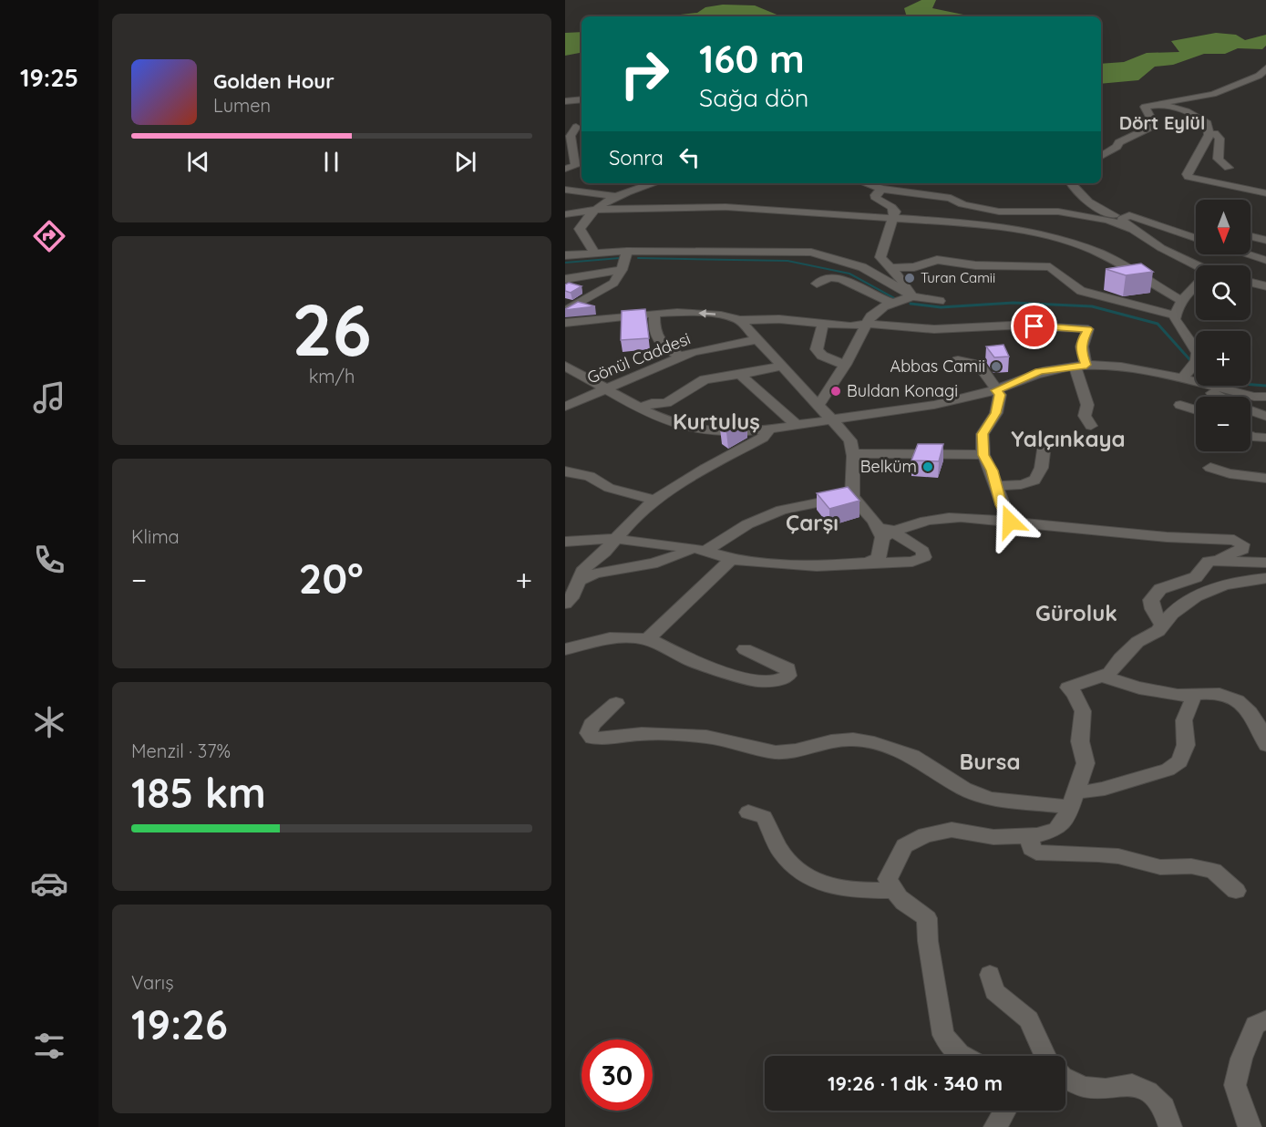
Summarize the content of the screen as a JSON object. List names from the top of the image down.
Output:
{
  "streets": {
    "street": ["Gönül Caddesi"]
  },
  "districts": [
    "Dört Eylül",
    "Kurtuluş",
    "Yalçınkaya",
    "Çarşı",
    "Güroluk",
    "Bursa"
  ],
  "places": [
    "Turan Camii",
    "Abbas Camii",
    "Buldan Konagi",
    "Belküm"
  ],
  "north": "bottom",
  "page": {
    "tabs": "19:25",
    "turn": ["160 m", "Sağa dön"],
    "song": ["Golden Hour", "Lumen"],
    "then": "Sonra",
    "map_buttons": ["+", "−"],
    "tile": [
      ["26", "km/h"],
      "Klima",
      ["Menzil · 37%", "185 km"],
      ["Varış", "19:26"]
    ],
    "heat": ["−", "20°", "+"],
    "limit": "30",
    "trip": "19:26 · 1 dk · 340 m"
  }
}
